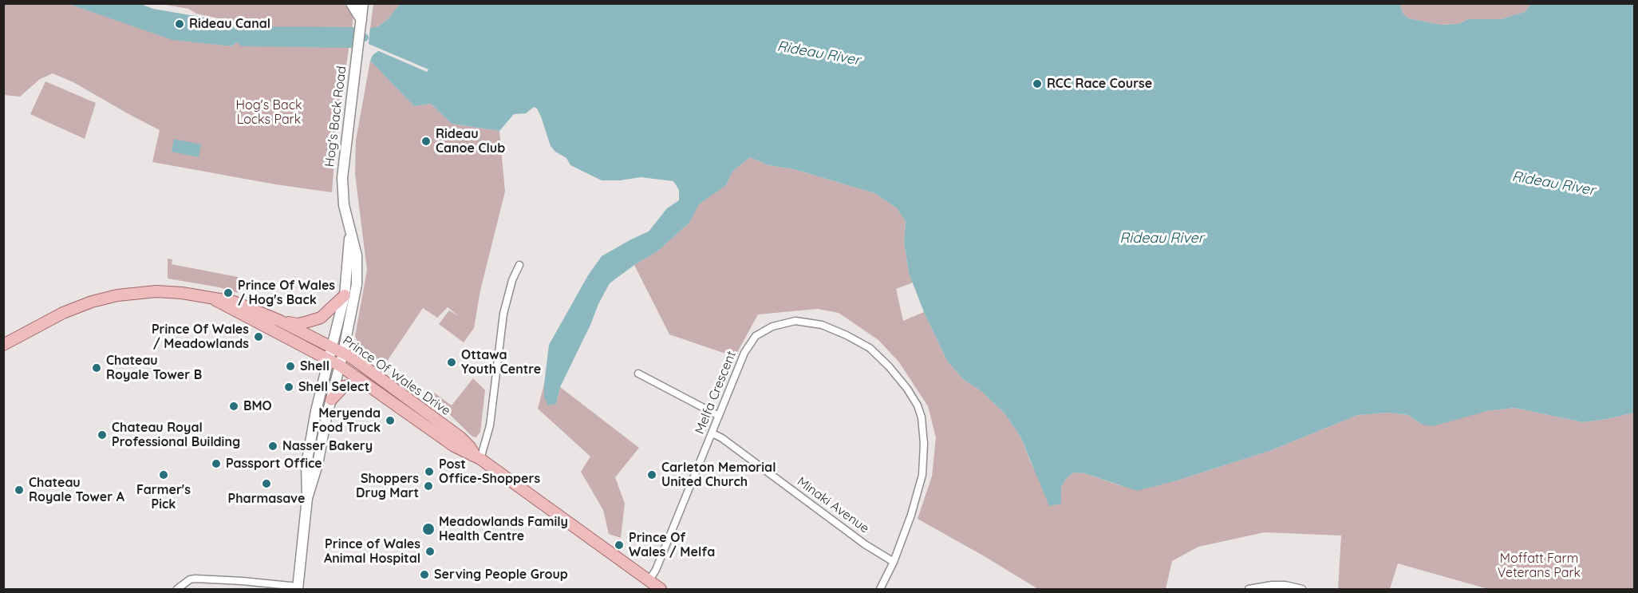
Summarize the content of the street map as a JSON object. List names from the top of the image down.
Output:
{
  "streets": {
    "main road": ["Hog's Back Road", "Prince Of Wales Drive"],
    "street": ["Melfa Crescent", "Minaki Avenue"]
  },
  "crossings": [
    ["Hog's Back Road", "Prince Of Wales Drive"],
    ["Prince Of Wales Drive", "Melfa Crescent"],
    ["Melfa Crescent", "Minaki Avenue"]
  ],
  "water": ["Rideau River"],
  "parks": ["Hog's Back Locks Park", "Moffatt Farm Veterans Park"],
  "places": [
    "Rideau Canal",
    "RCC Race Course",
    "Rideau Canoe Club",
    "Prince Of Wales / Hog's Back",
    "Prince Of Wales / Meadowlands",
    "Ottawa Youth Centre",
    "Shell",
    "Chateau Royale Tower B",
    "Shell Select",
    "BMO",
    "Meryenda Food Truck",
    "Chateau Royal Professional Building",
    "Nasser Bakery",
    "Passport Office",
    "Post Office-Shoppers",
    "Farmer's Pick",
    "Carleton Memorial United Church",
    "Pharmasave",
    "Shoppers Drug Mart",
    "Chateau Royale Tower A",
    "Meadowlands Family Health Centre",
    "Prince Of Wales / Melfa",
    "Prince of Wales Animal Hospital",
    "Serving People Group"
  ]
}
